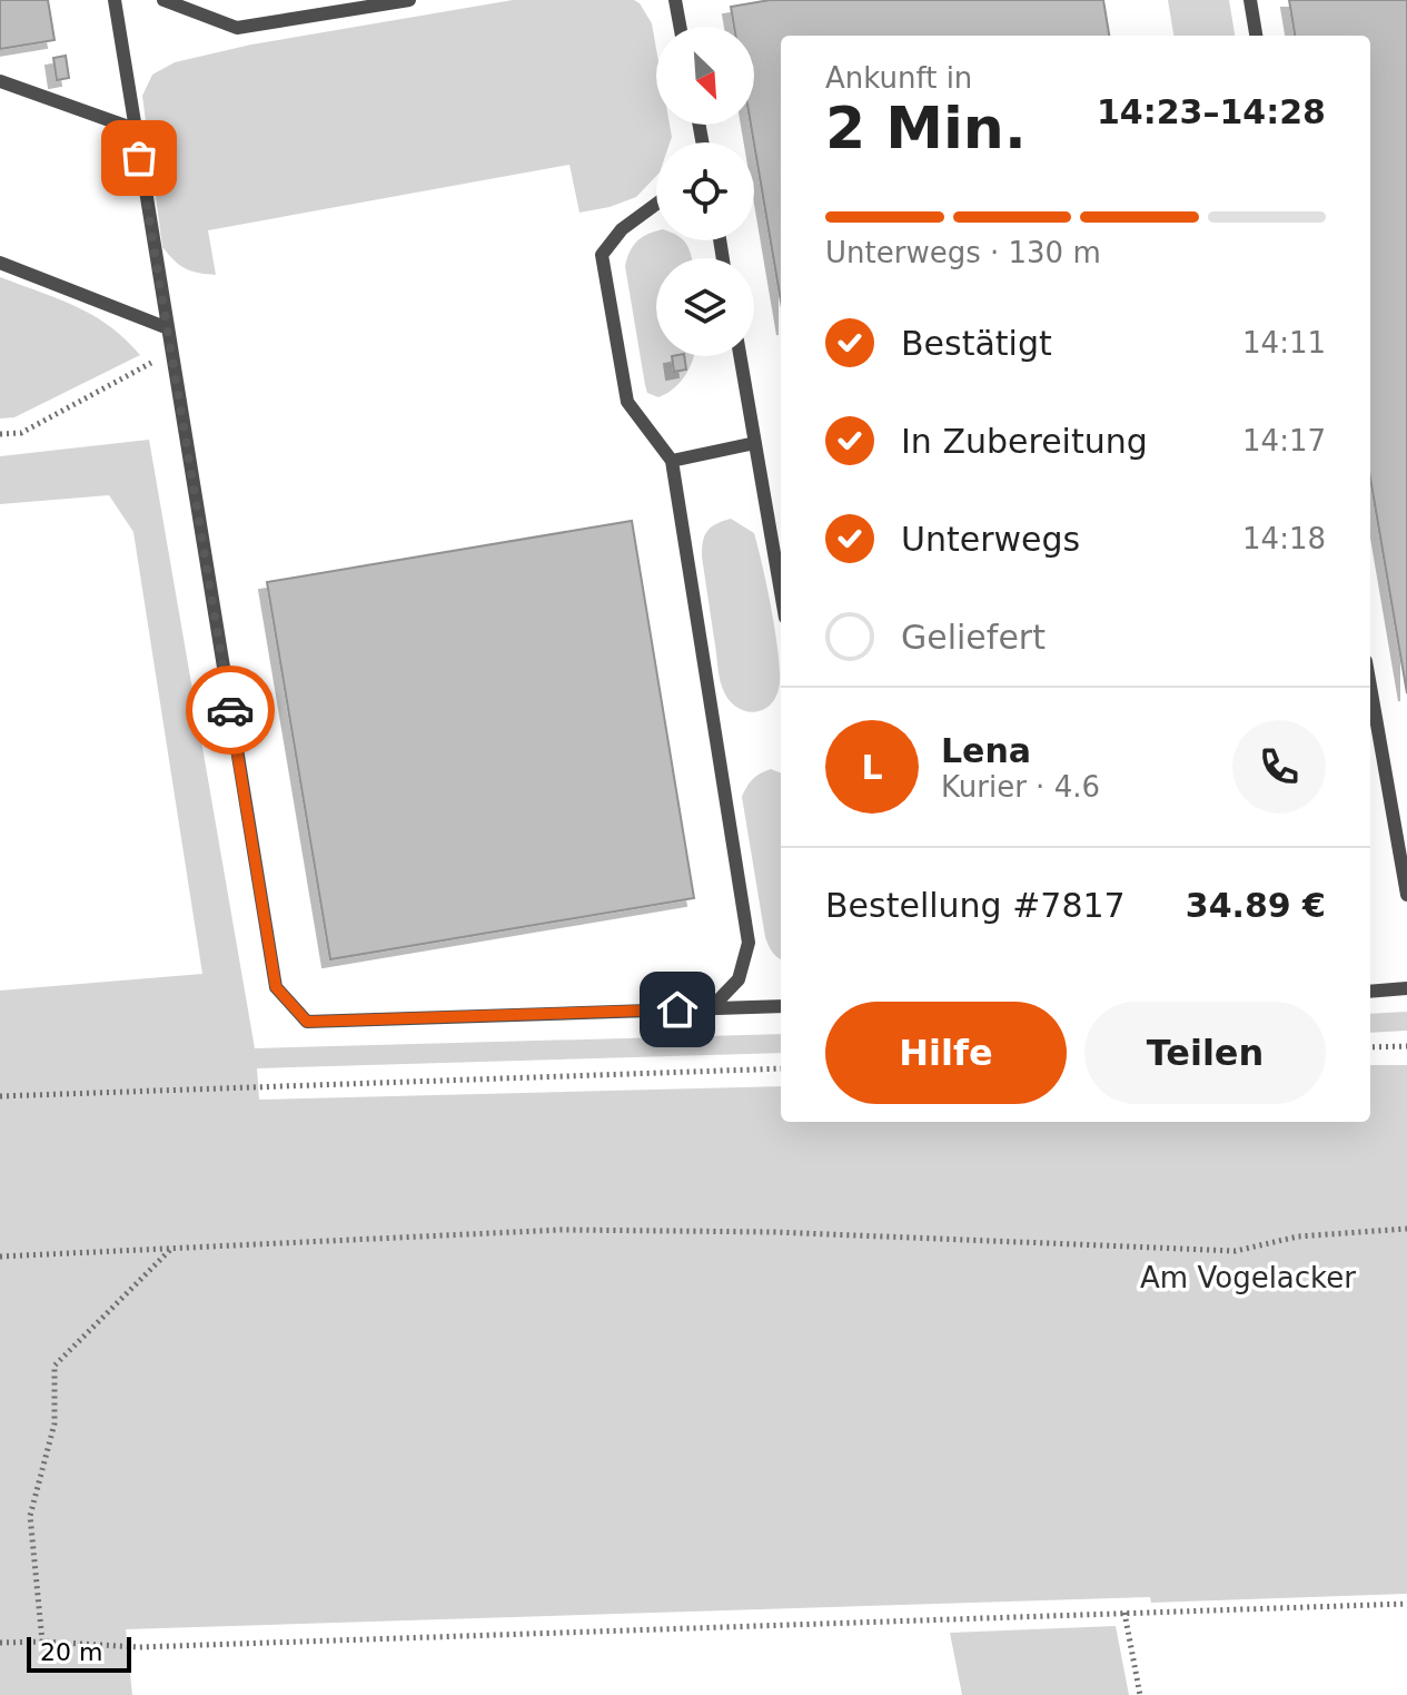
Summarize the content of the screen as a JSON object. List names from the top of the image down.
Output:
{
  "parks": ["Am Vogelacker"],
  "scale_bar": "20 m",
  "north": "bottom right",
  "page": {
    "heading": ["2 Min.", "Ankunft in", "14:23–14:28"],
    "panel": [
      "Lena",
      "Kurier · 4.6",
      "Bestellung #7817",
      "34.89 €"
    ],
    "bar": "Unterwegs · 130 m",
    "list": [
      ["Bestätigt", "14:11"],
      ["In Zubereitung", "14:17"],
      ["Unterwegs", "14:18"],
      "Geliefert"
    ],
    "round": "L",
    "buttons": ["Hilfe", "Teilen"],
    "scale": "20 m"
  }
}
